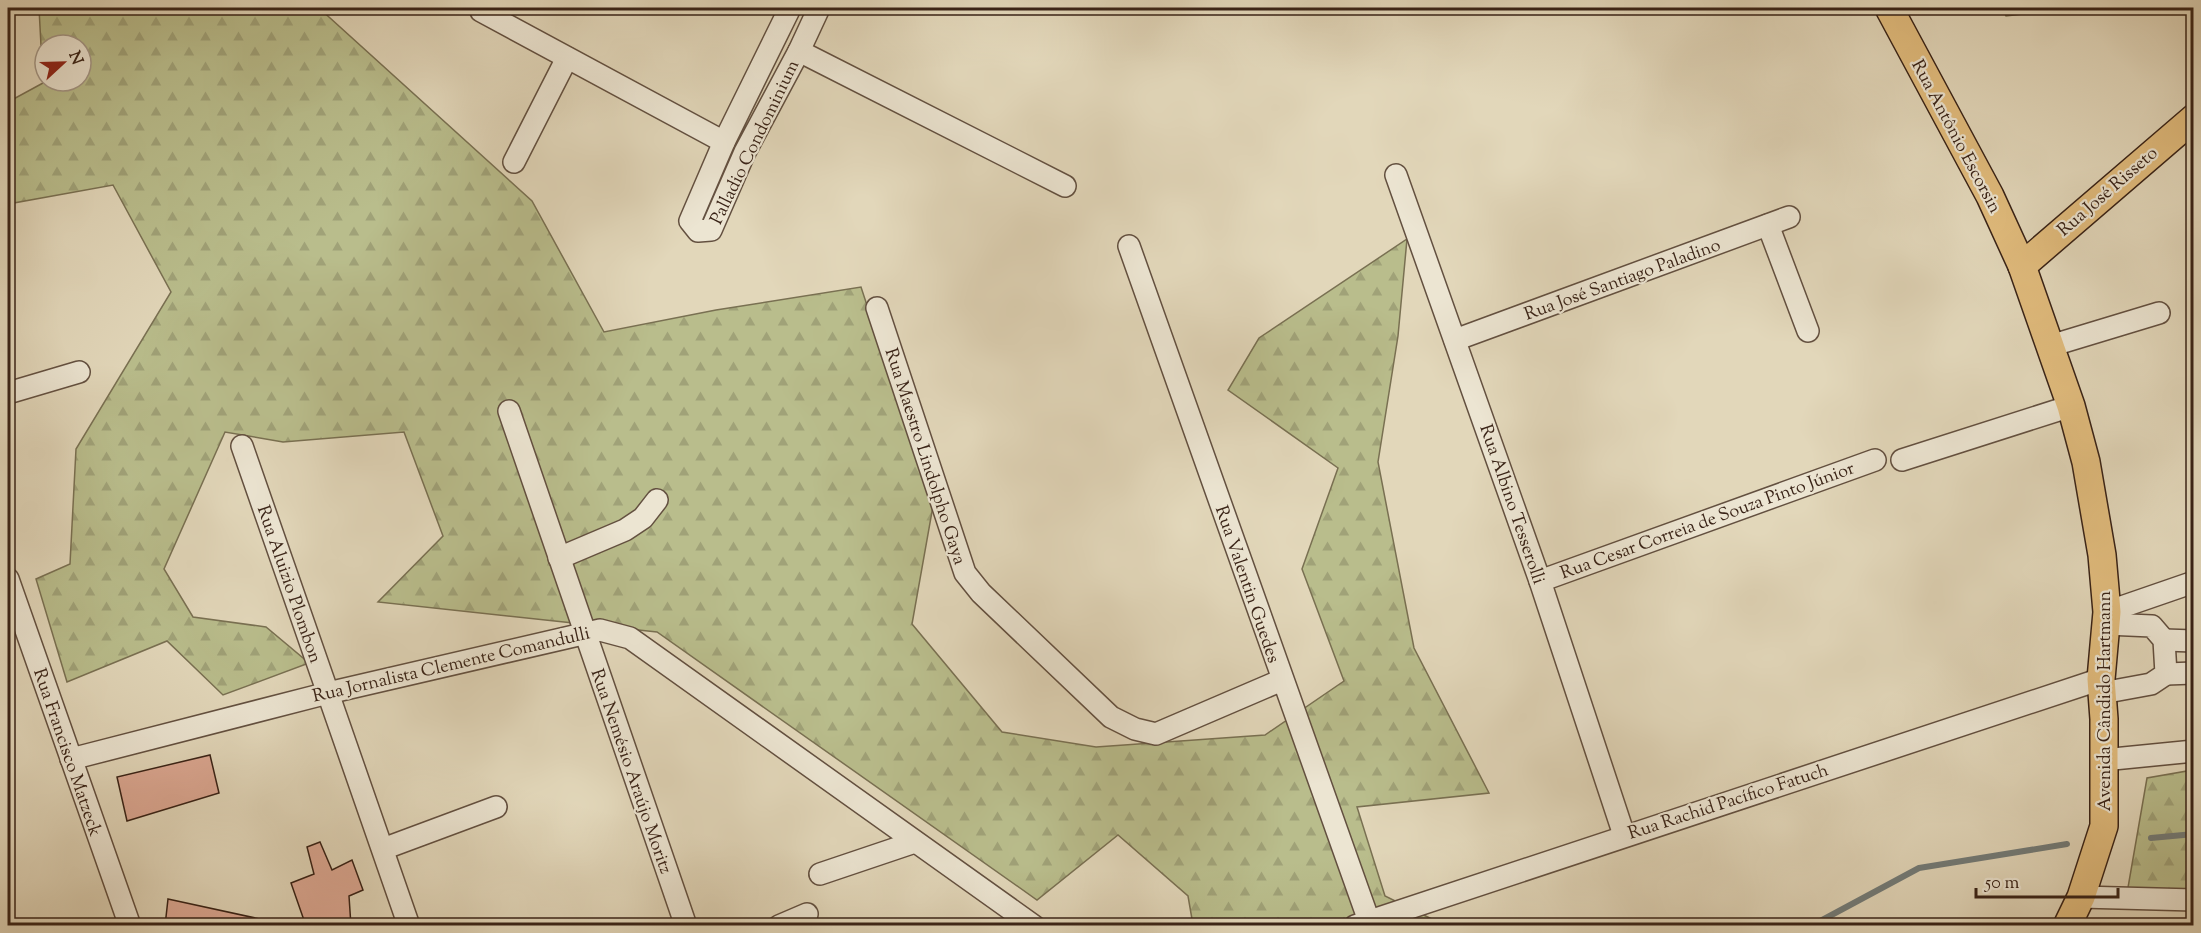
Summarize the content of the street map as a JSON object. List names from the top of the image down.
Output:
{
  "streets": {
    "main road": ["Rua Antônio Escorsin", "Rua José Risseto", "Avenida Cândido Hartmann"],
    "street": [
      "Palladio Condominium",
      "Rua José Santiago Paladino",
      "Rua Maestro Lindolpho Gaya",
      "Rua Albino Tesserolli",
      "Rua Cesar Correia de Souza Pinto Júnior",
      "Rua Aluizio Plombon",
      "Rua Valentin Guedes",
      "Rua Jornalista Clemente Comandulli",
      "Rua Francisco Matzeck",
      "Rua Nemésio Araújo Moritz",
      "Rua Rachid Pacífico Fatuch"
    ]
  },
  "crossings": [
    ["Rua Antônio Escorsin", "Rua José Risseto"],
    ["Rua Antônio Escorsin", "Avenida Cândido Hartmann"],
    ["Rua José Risseto", "Avenida Cândido Hartmann"],
    ["Rua José Santiago Paladino", "Rua Albino Tesserolli"],
    ["Rua Maestro Lindolpho Gaya", "Rua Valentin Guedes"],
    ["Rua Albino Tesserolli", "Rua Cesar Correia de Souza Pinto Júnior"],
    ["Rua Albino Tesserolli", "Rua Rachid Pacífico Fatuch"],
    ["Rua Aluizio Plombon", "Rua Jornalista Clemente Comandulli"],
    ["Rua Valentin Guedes", "Rua Rachid Pacífico Fatuch"],
    ["Rua Jornalista Clemente Comandulli", "Rua Francisco Matzeck"],
    ["Rua Jornalista Clemente Comandulli", "Rua Nemésio Araújo Moritz"],
    ["Avenida Cândido Hartmann", "Rua Rachid Pacífico Fatuch"]
  ],
  "scale_bar": "50 m",
  "north": "right"
}
